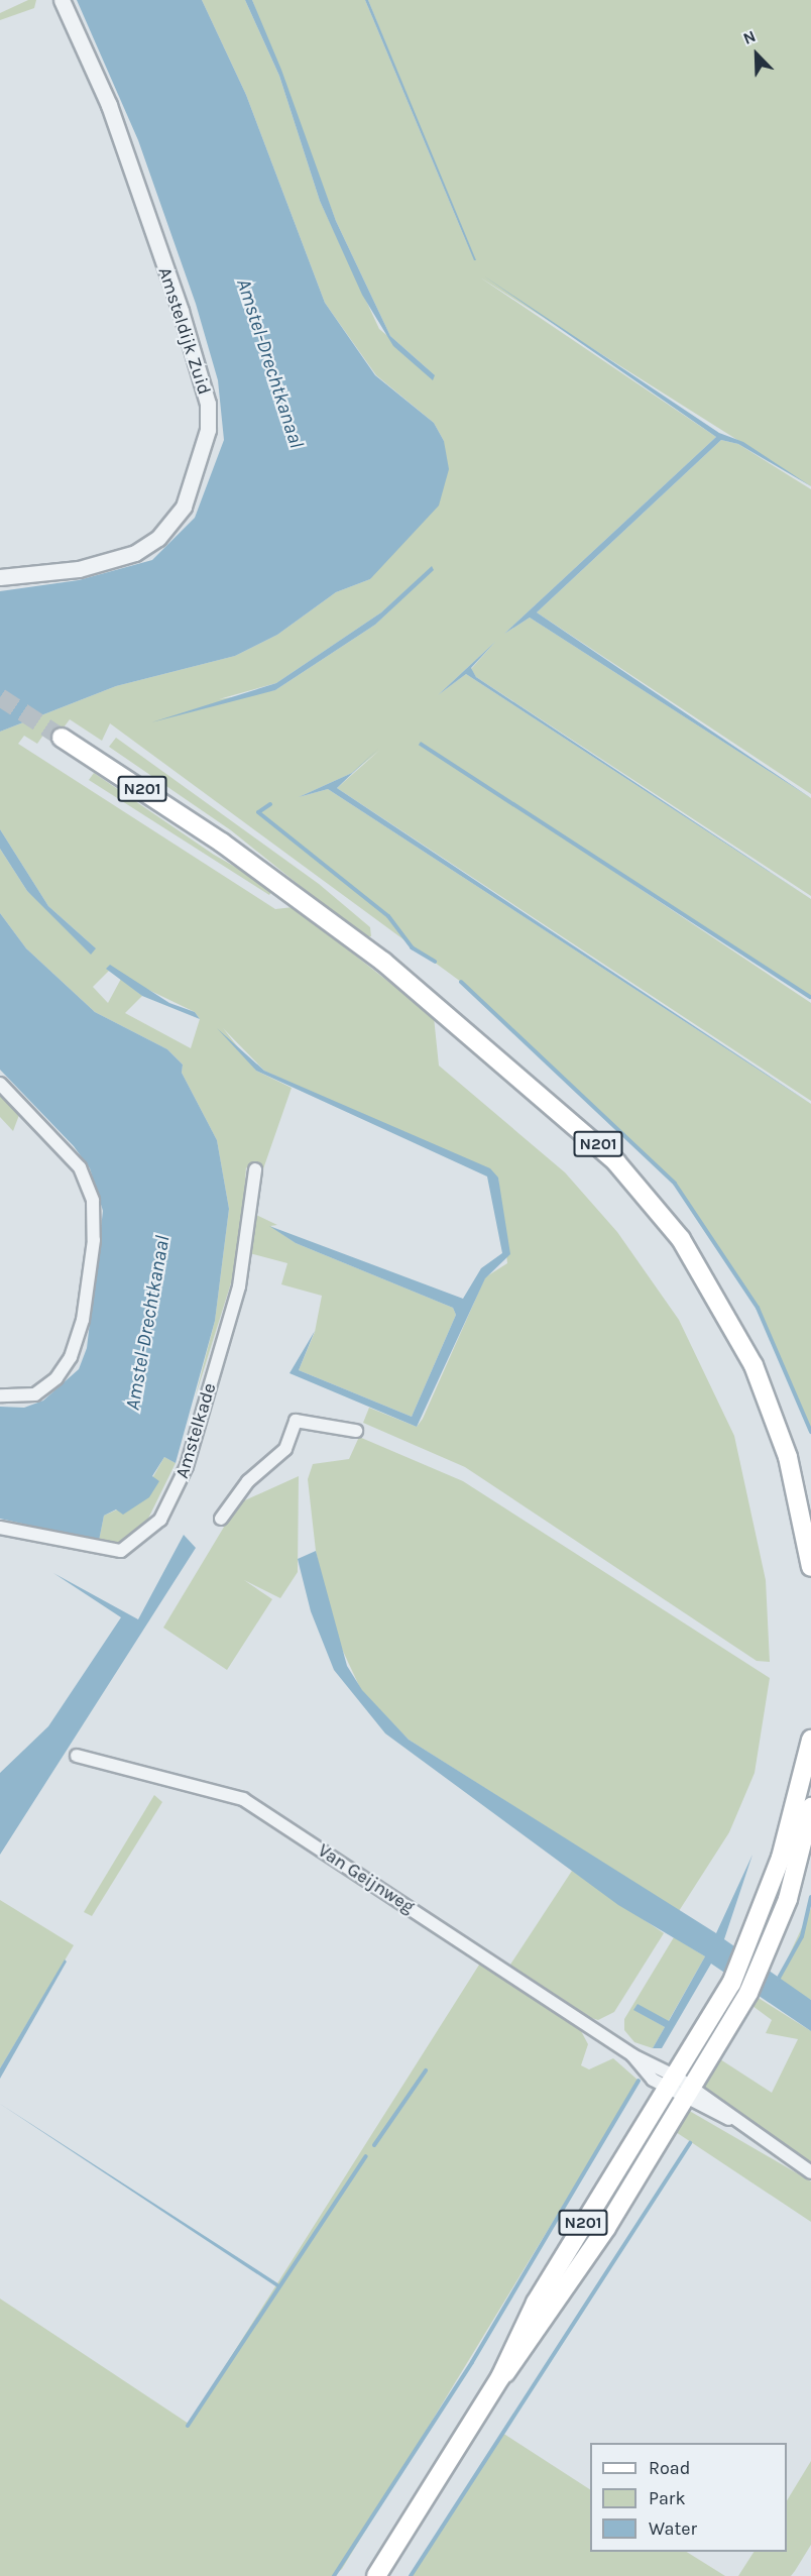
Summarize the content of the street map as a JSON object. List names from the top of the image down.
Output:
{
  "streets": {
    "main road": ["N201"],
    "street": ["Amsteldijk Zuid", "Amstelkade", "Van Geijnweg"]
  },
  "crossings": [
    ["N201", "Van Geijnweg"]
  ],
  "water": ["Amstel-Drechtkanaal"],
  "legend": ["Road", "Park", "Water"],
  "north": "top left"
}
